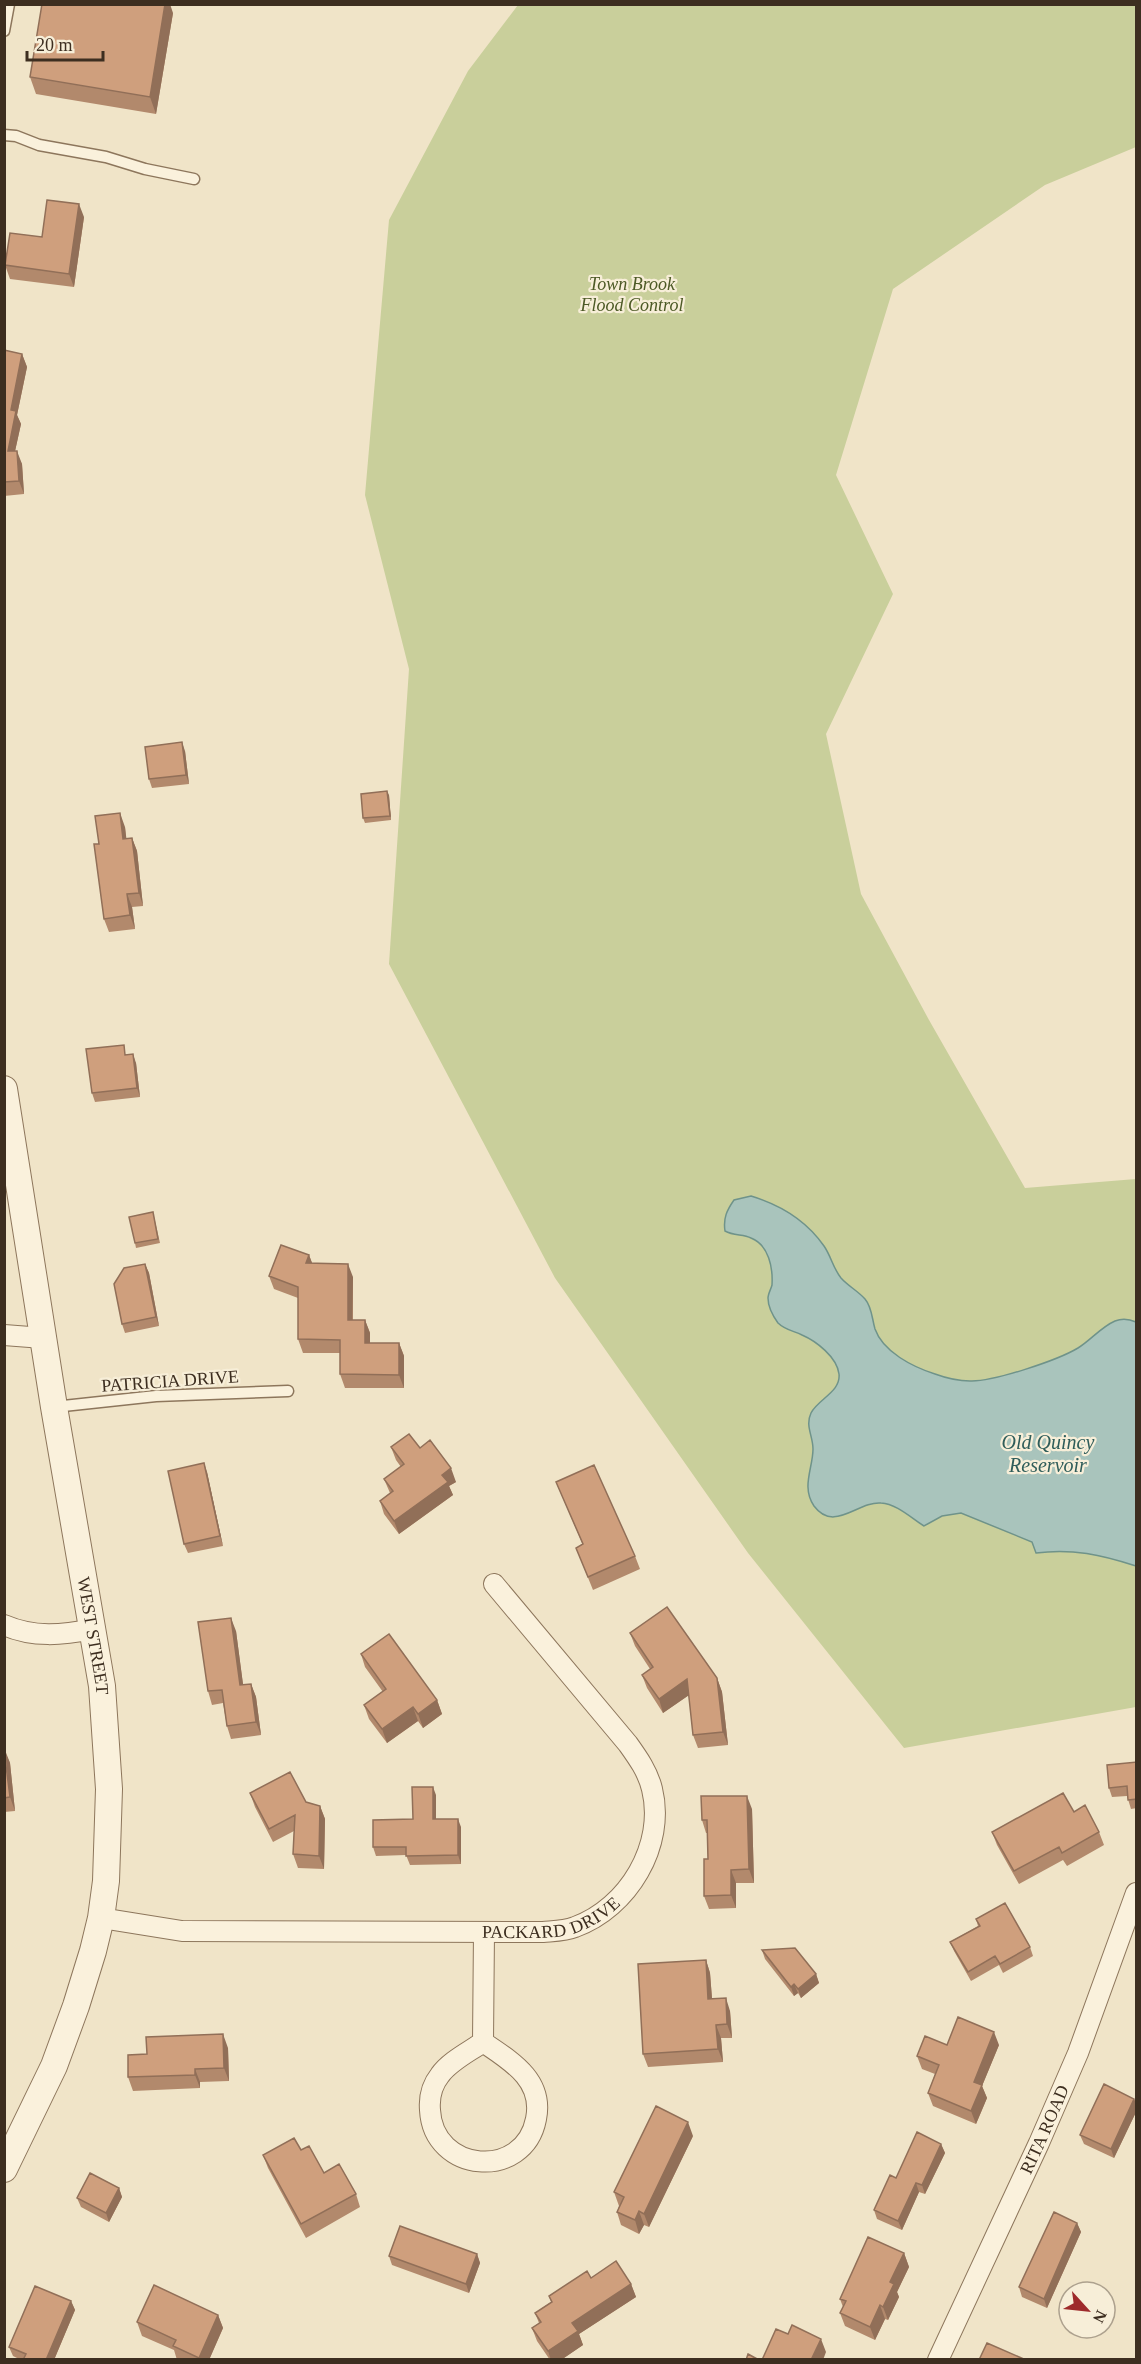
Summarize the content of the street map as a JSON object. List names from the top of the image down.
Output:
{
  "streets": {
    "street": ["WEST STREET", "PACKARD DRIVE", "RITA ROAD"],
    "lane": ["PATRICIA DRIVE"]
  },
  "crossings": [
    ["PATRICIA DRIVE", "WEST STREET"],
    ["WEST STREET", "PACKARD DRIVE"]
  ],
  "water": ["Old Quincy Reservoir"],
  "parks": ["Town Brook Flood Control"],
  "scale_bar": "20 m",
  "north": "bottom right"
}
